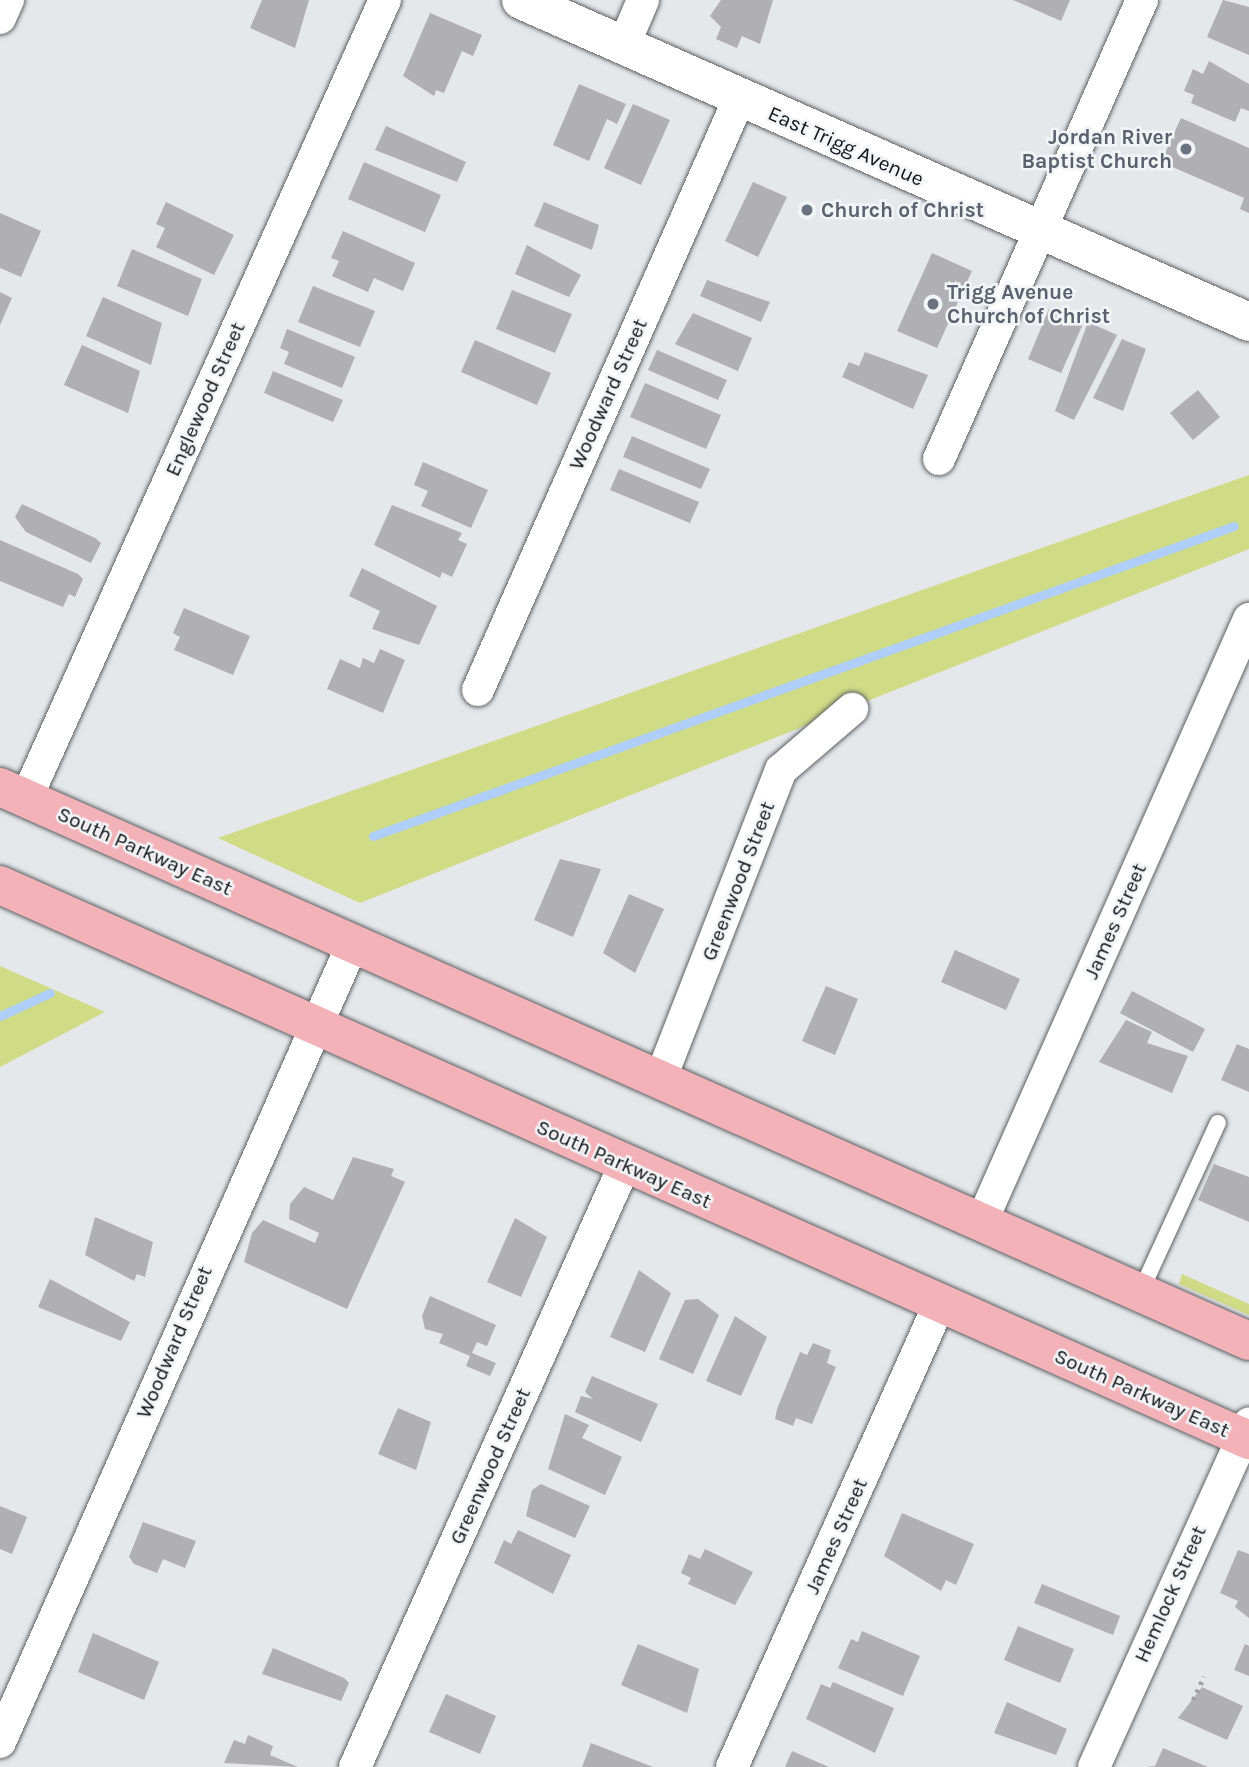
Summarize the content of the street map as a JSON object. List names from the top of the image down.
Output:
{
  "streets": {
    "main road": ["South Parkway East"],
    "street": [
      "East Trigg Avenue",
      "Woodward Street",
      "Englewood Street",
      "Greenwood Street",
      "James Street",
      "Hemlock Street"
    ]
  },
  "crossings": [
    ["East Trigg Avenue", "Woodward Street"],
    ["Woodward Street", "South Parkway East"],
    ["Englewood Street", "South Parkway East"],
    ["South Parkway East", "Greenwood Street"],
    ["South Parkway East", "James Street"],
    ["South Parkway East", "Hemlock Street"]
  ],
  "places": ["Jordan River Baptist Church", "Church of Christ", "Trigg Avenue Church of Christ"]
}
